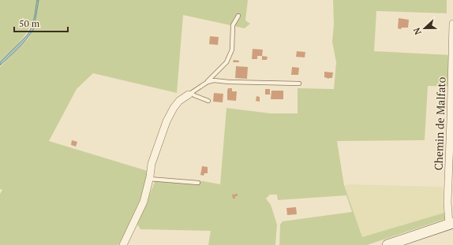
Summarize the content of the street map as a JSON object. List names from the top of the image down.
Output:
{
  "streets": {
    "street": ["Chemin de Malfato"]
  },
  "scale_bar": "50 m",
  "north": "left"
}
